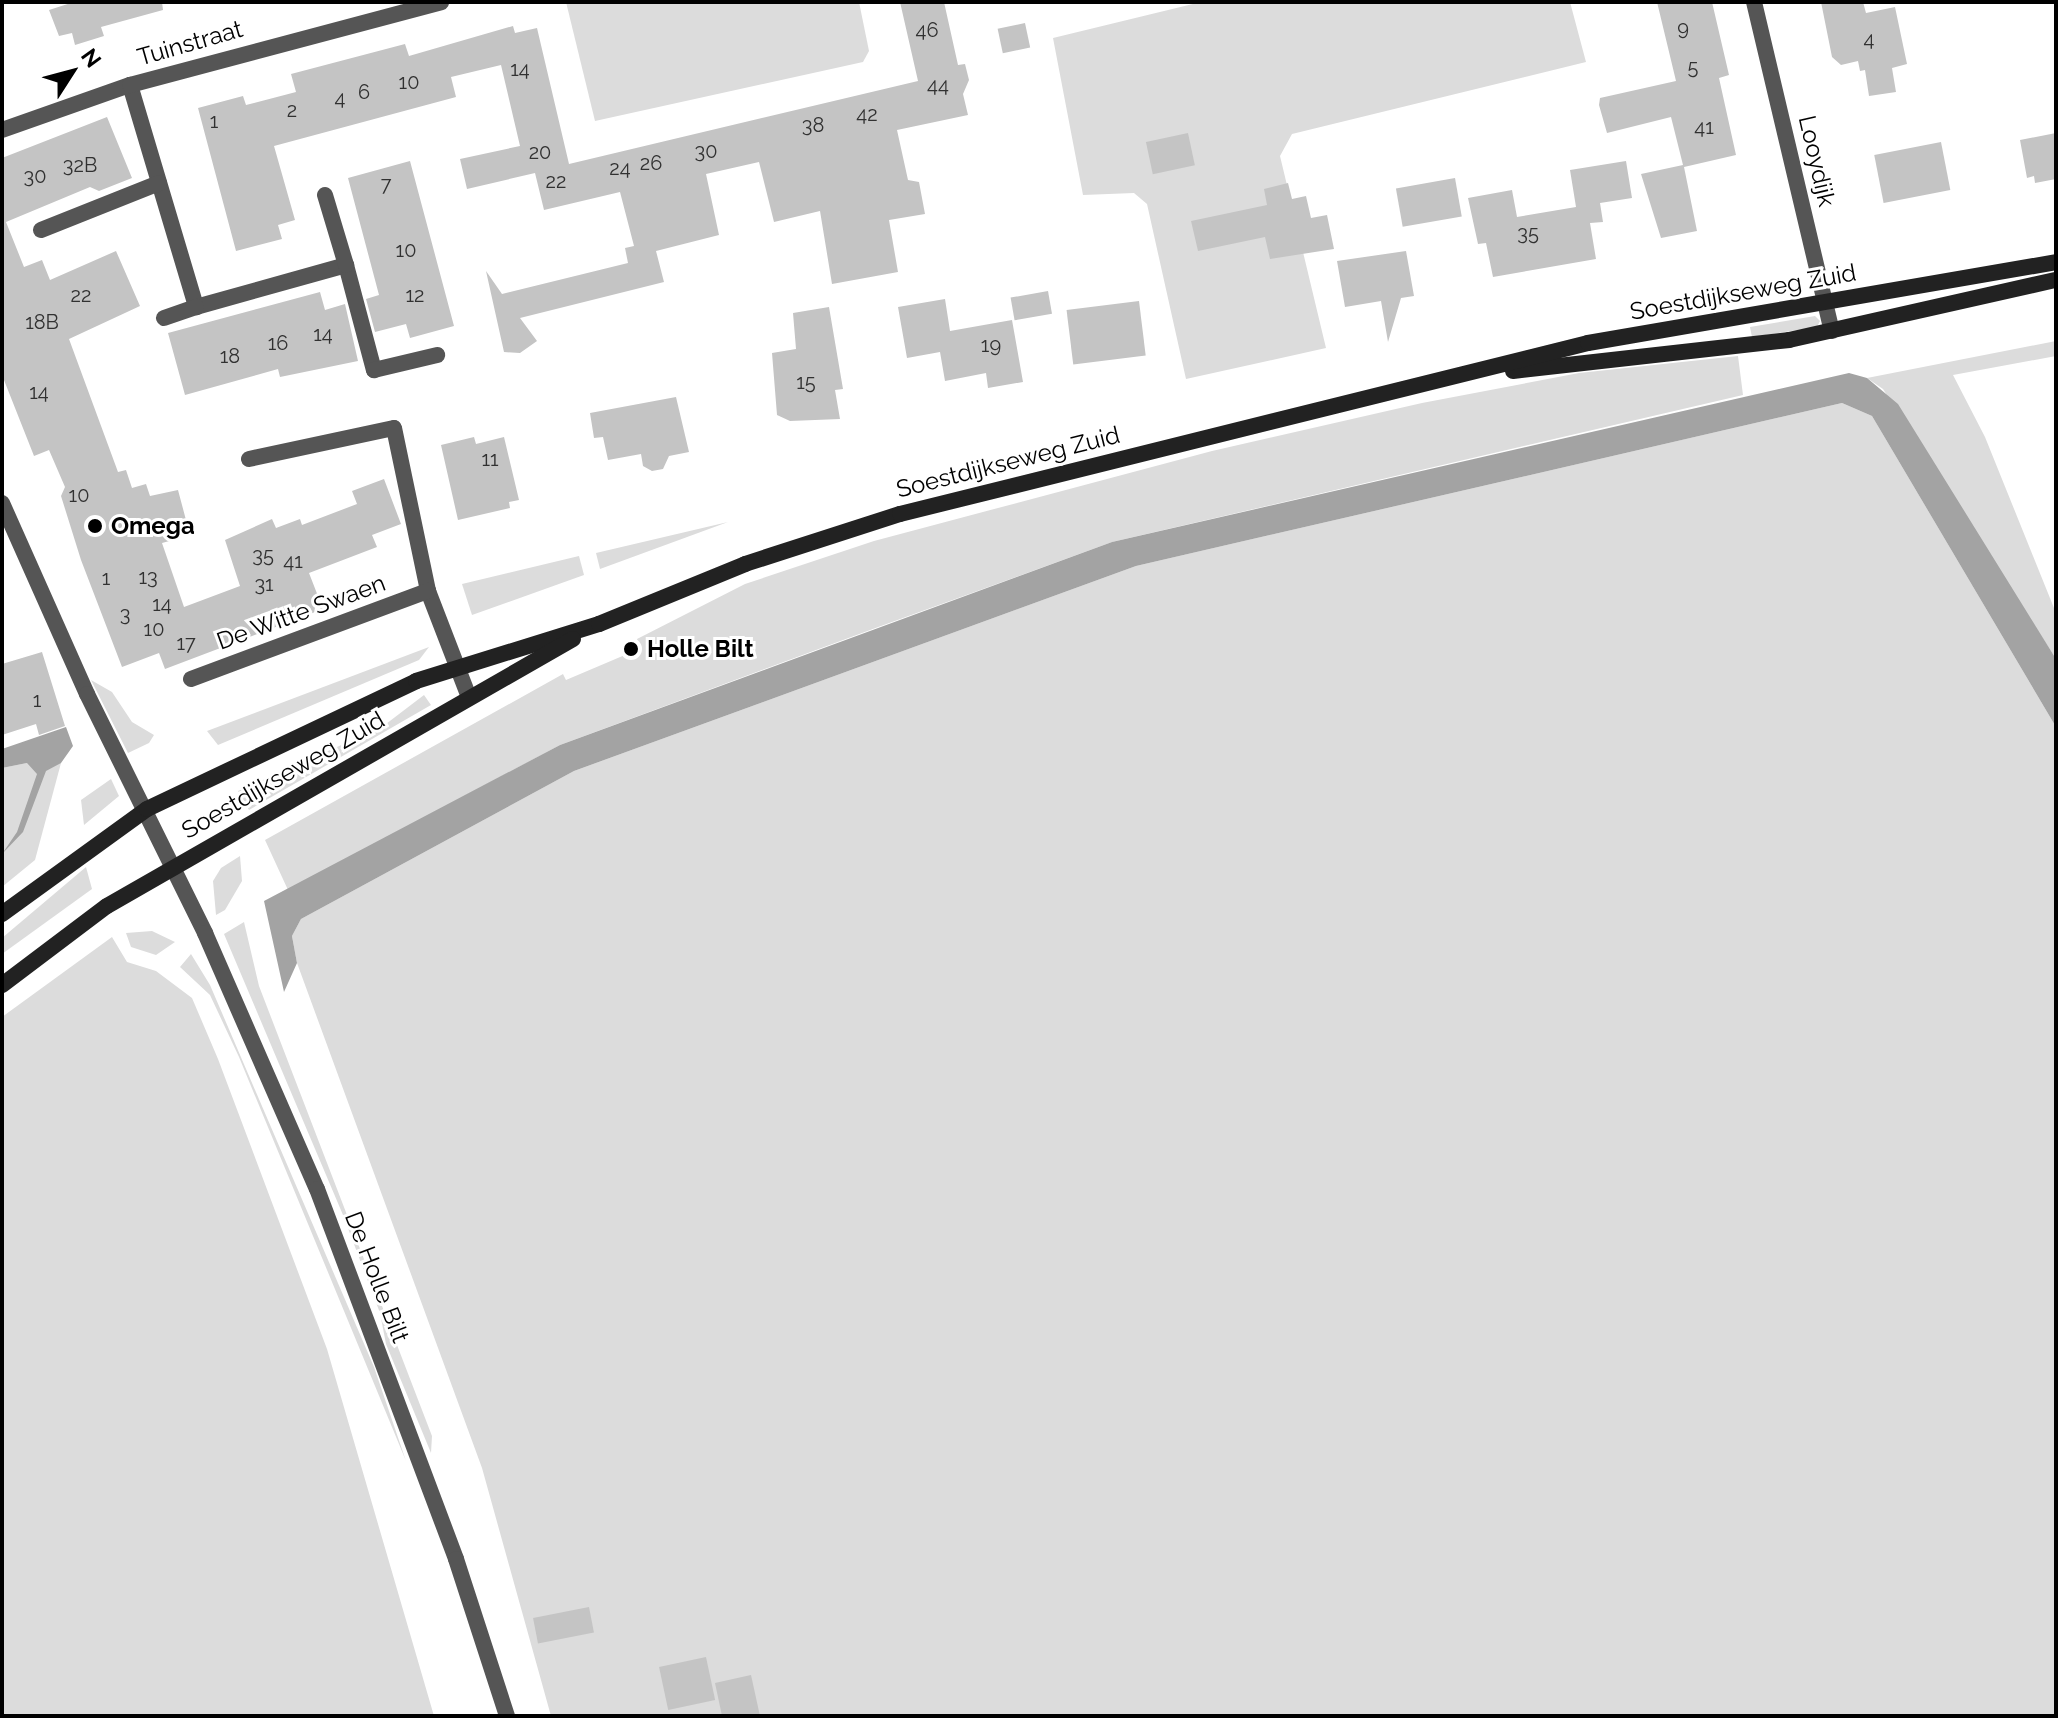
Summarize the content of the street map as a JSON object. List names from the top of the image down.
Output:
{
  "streets": {
    "main road": ["Soestdijkseweg Zuid"],
    "street": [
      "Tuinstraat",
      "Looydijk",
      "De Witte Swaen",
      "De Holle Bilt"
    ]
  },
  "crossings": [
    ["Looydijk", "Soestdijkseweg Zuid"],
    ["Soestdijkseweg Zuid", "De Holle Bilt"]
  ],
  "places": ["Omega", "Holle Bilt"],
  "house_numbers": [
    "9",
    "46",
    "4",
    "5",
    "14",
    "10",
    "44",
    "6",
    "4",
    "2",
    "42",
    "1",
    "38",
    "41",
    "30",
    "20",
    "26",
    "32B",
    "24",
    "30",
    "22",
    "7",
    "35",
    "10",
    "22",
    "12",
    "18B",
    "14",
    "16",
    "19",
    "18",
    "15",
    "14",
    "11",
    "10",
    "35",
    "41",
    "13",
    "1",
    "31",
    "14",
    "3",
    "10",
    "17",
    "1"
  ],
  "north": "top right"
}
